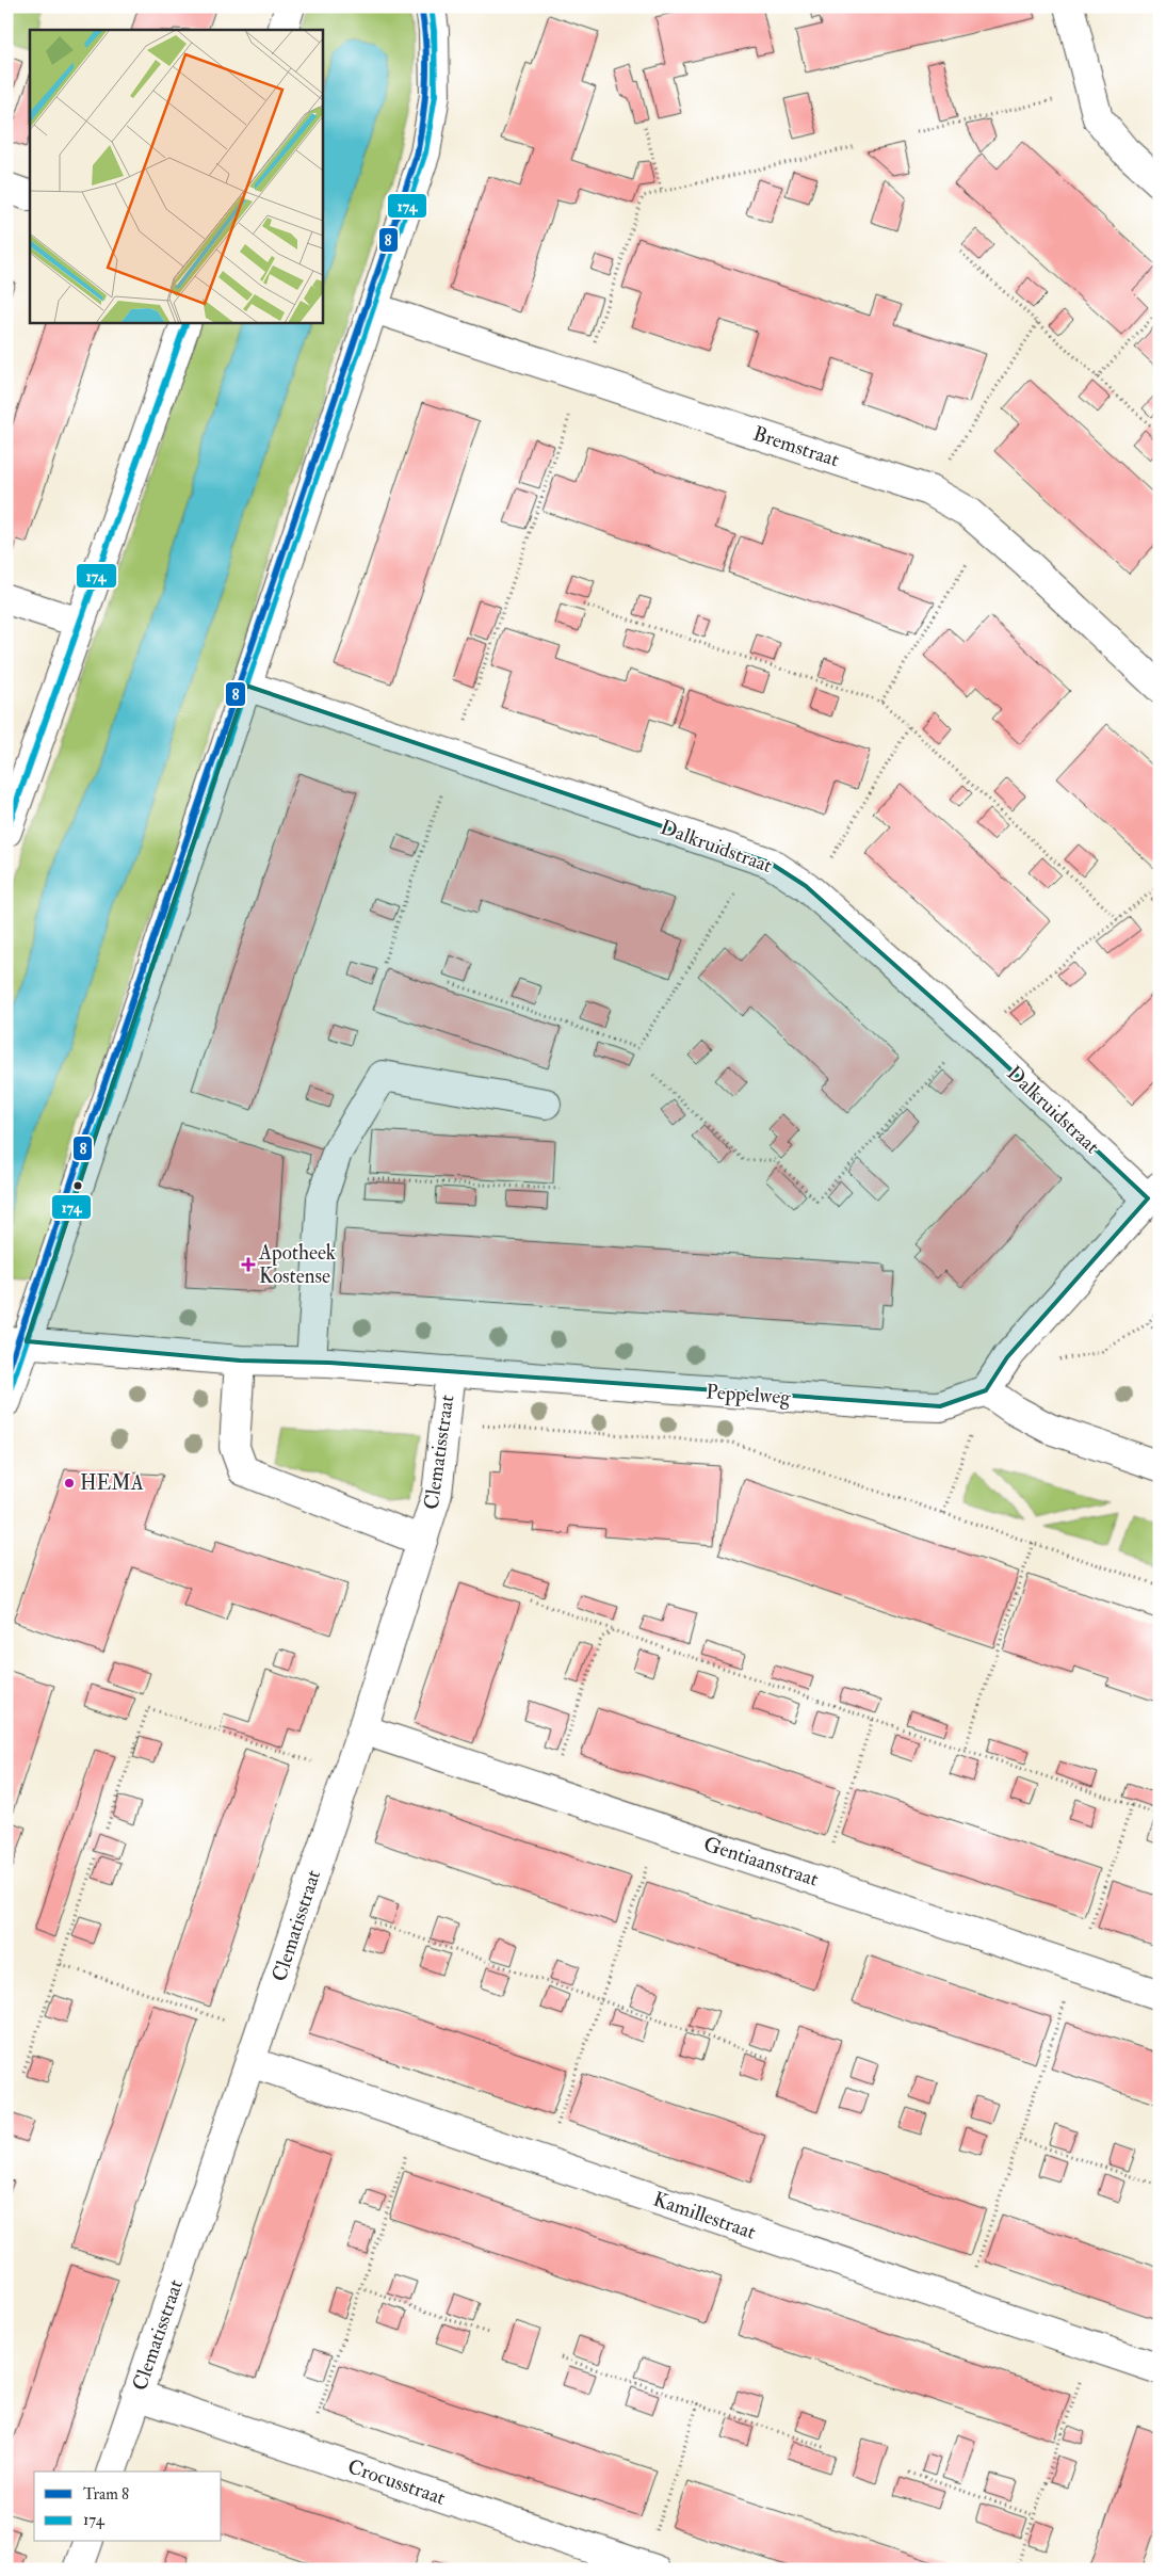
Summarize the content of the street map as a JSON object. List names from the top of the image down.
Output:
{
  "streets": {
    "street": [
      "Bremstraat",
      "Dalkruidstraat",
      "Peppelweg",
      "Clematisstraat",
      "Gentiaanstraat",
      "Kamillestraat",
      "Crocusstraat"
    ]
  },
  "crossings": [
    ["Peppelweg", "Clematisstraat"],
    ["Clematisstraat", "Gentiaanstraat"],
    ["Clematisstraat", "Kamillestraat"],
    ["Clematisstraat", "Crocusstraat"]
  ],
  "places": {
    "health": ["Apotheek Kostense"],
    "other": ["HEMA"]
  },
  "lines": ["tram line 8", "transit line 174"],
  "legend": ["Tram 8", "174"]
}
